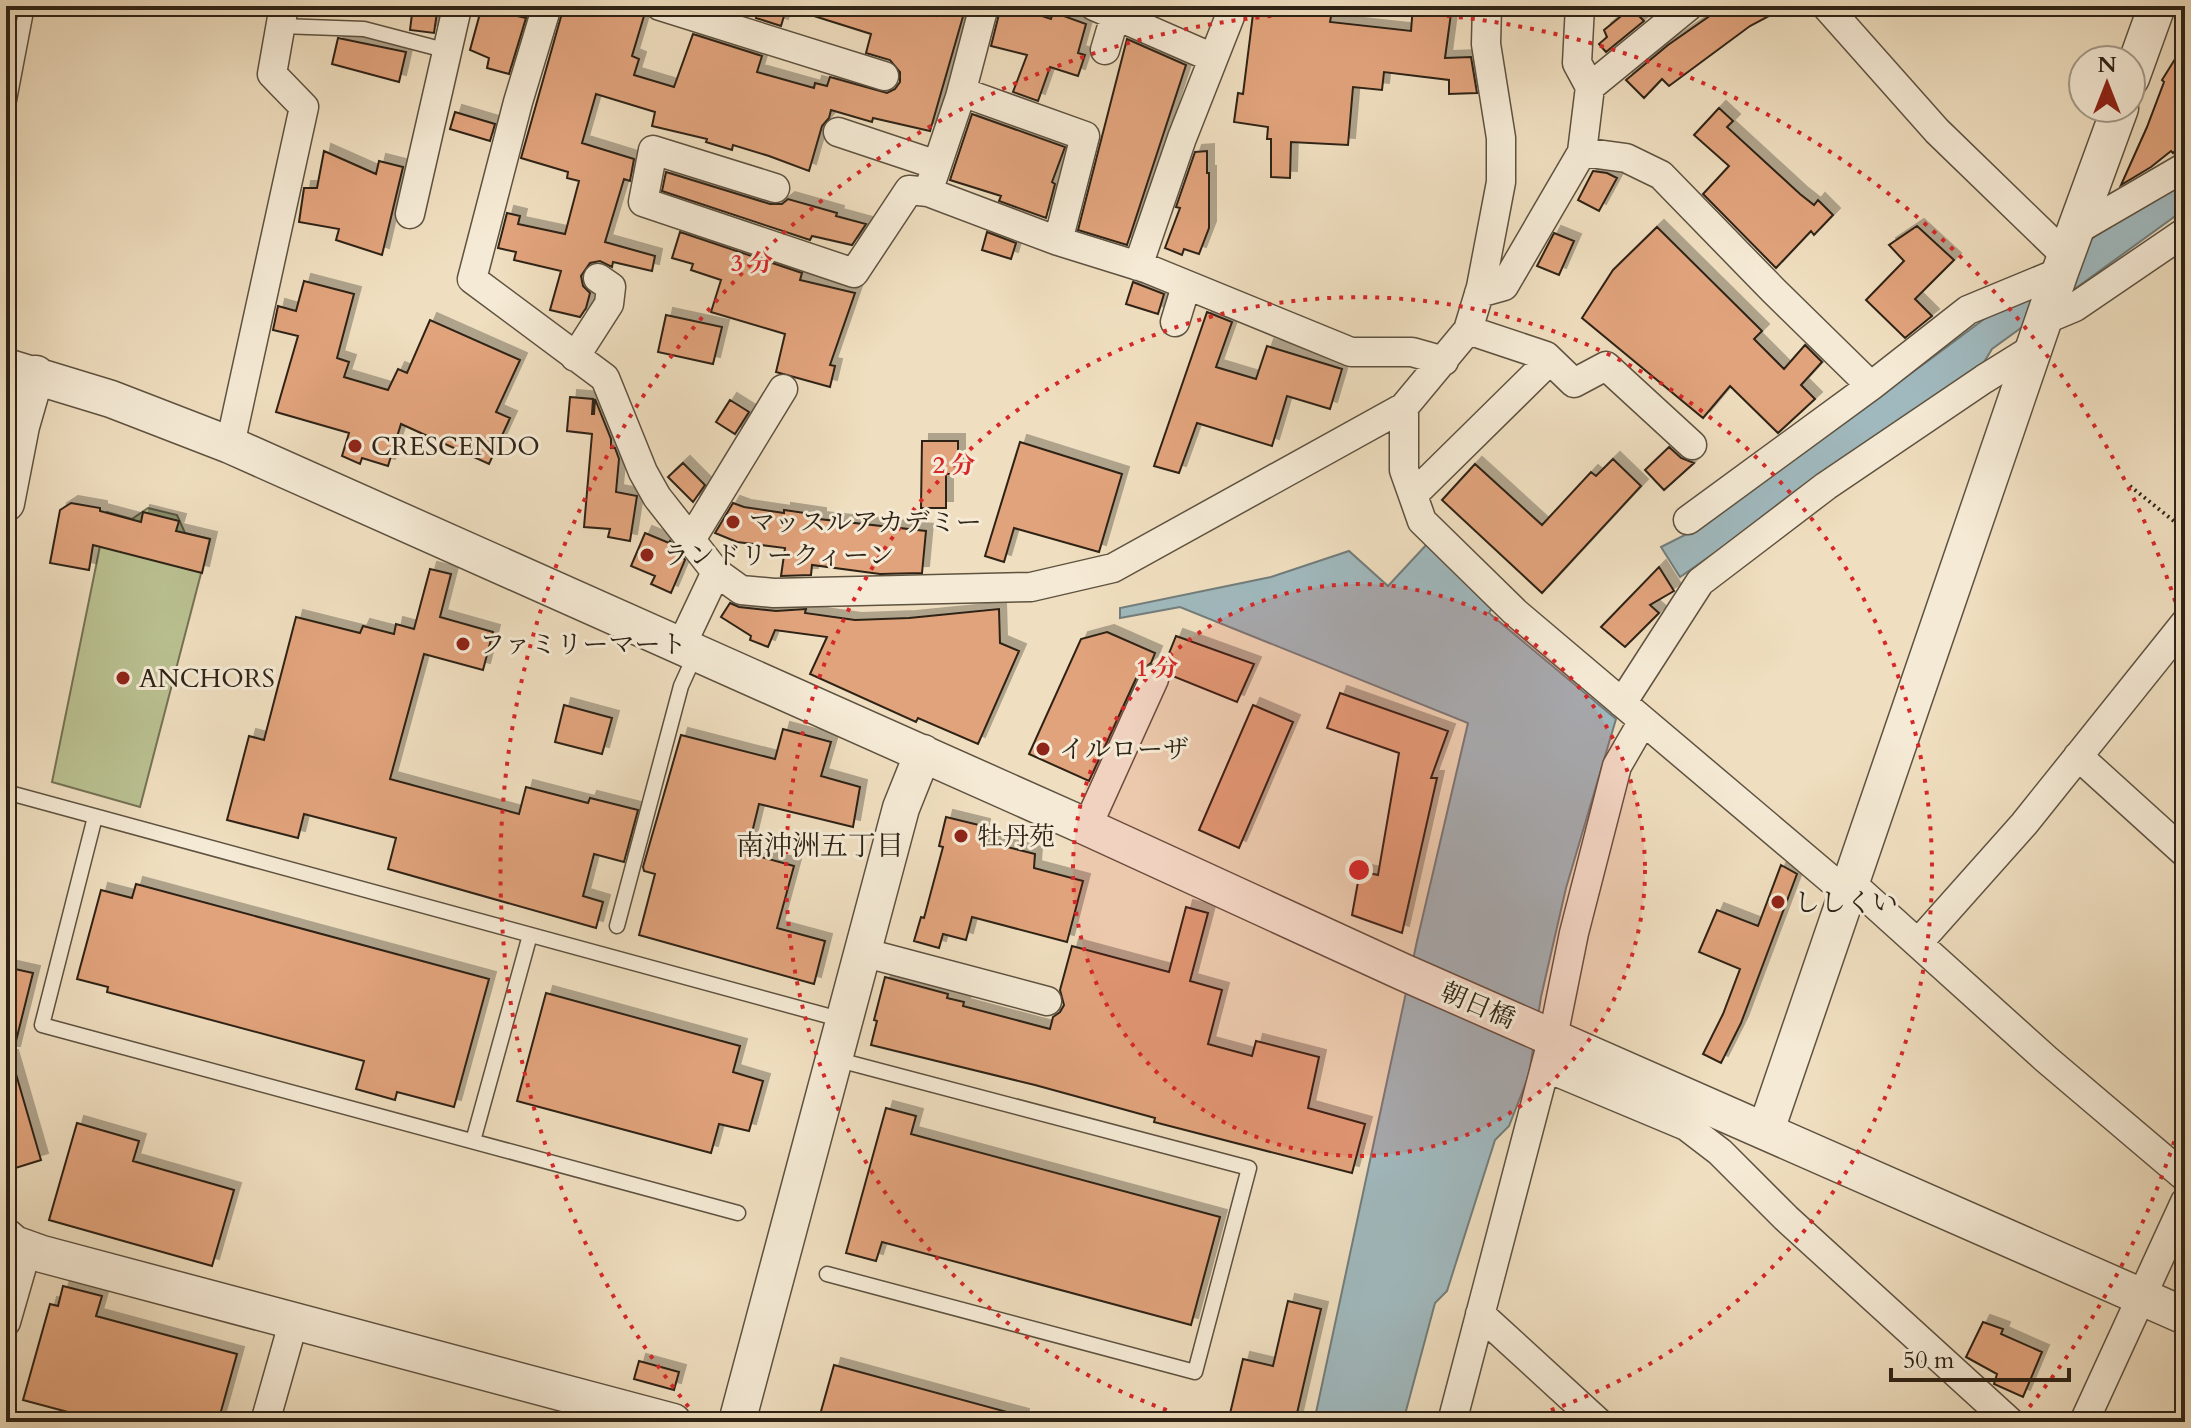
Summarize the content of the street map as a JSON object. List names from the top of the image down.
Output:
{
  "streets": {
    "street": ["朝日橋"]
  },
  "districts": ["南沖洲五丁目"],
  "places": [
    "CRESCENDO",
    "マッスルアカデミー",
    "ランドリークィーン",
    "ファミリーマート",
    "ANCHORS",
    "イルローザ",
    "牡丹苑",
    "ししくい"
  ],
  "scale_bar": "50 m",
  "north": "top",
  "rings": ["3 分", "2 分", "1 分"]
}
